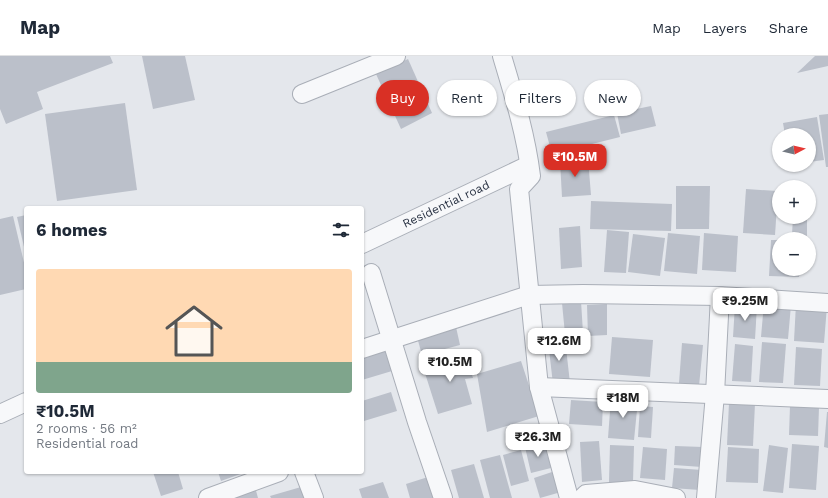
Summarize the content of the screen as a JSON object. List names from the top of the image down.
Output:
{
  "streets": {
    "street": ["Residential road"]
  },
  "north": "right",
  "page": {
    "header": "Map",
    "nav": ["Map", "Layers", "Share"],
    "chip": [
      "Buy",
      "Rent",
      "Filters",
      "New"
    ],
    "map_buttons": ["+", "−"],
    "price": [
      "₹10.5M",
      "₹9.25M",
      "₹12.6M",
      "₹10.5M",
      "₹18M",
      "₹26.3M"
    ],
    "heading": "6 homes",
    "list": [
      {
        "name": "₹10.5M",
        "note": "2 rooms · 56 m² · Residential road"
      }
    ]
  }
}
